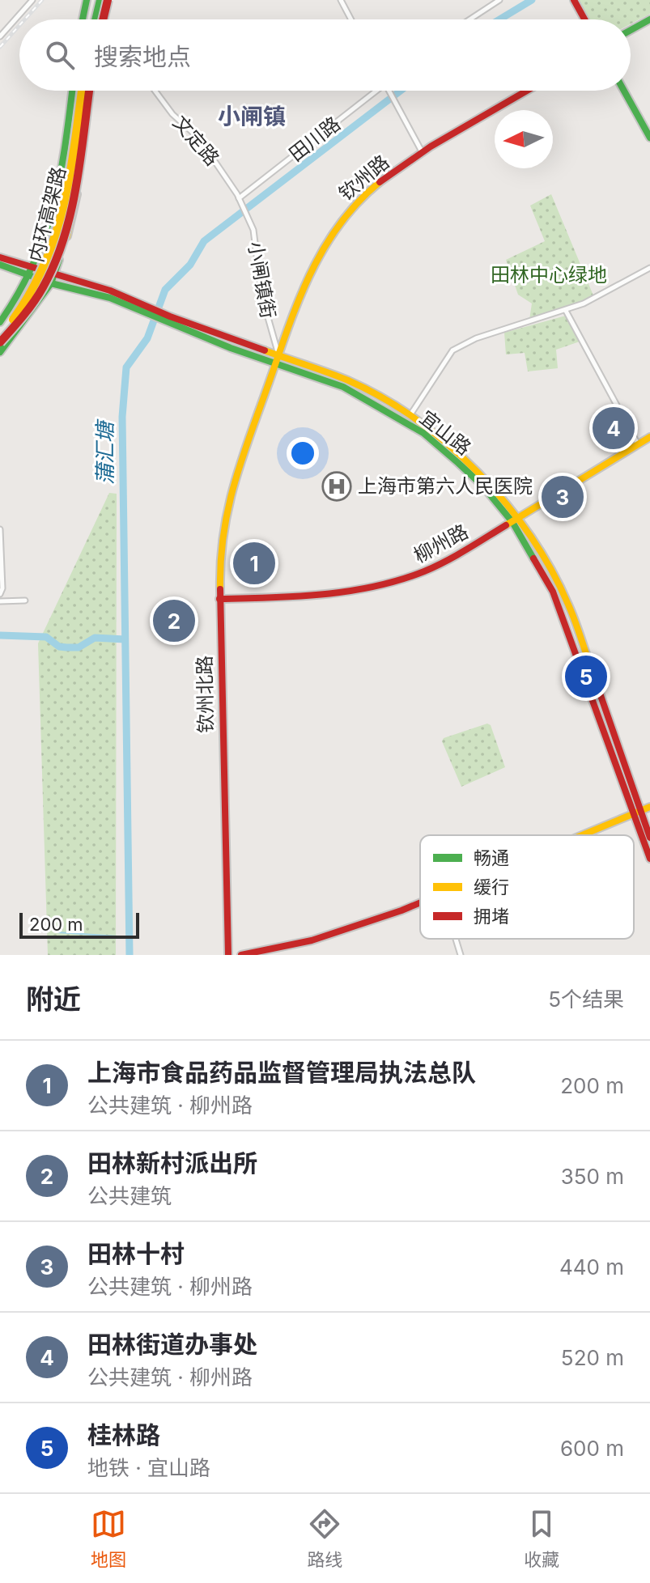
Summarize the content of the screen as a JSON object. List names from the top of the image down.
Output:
{
  "streets": {
    "main road": [
      "钦州路",
      "内环高架路",
      "宜山路",
      "柳州路",
      "钦州北路"
    ],
    "street": ["田川路", "文定路", "小闸镇街"]
  },
  "crossings": [
    ["田川路", "文定路"],
    ["文定路", "小闸镇街"],
    ["钦州路", "小闸镇街"],
    ["钦州路", "宜山路"],
    ["钦州路", "钦州北路"],
    ["小闸镇街", "宜山路"],
    ["宜山路", "柳州路"],
    ["宜山路", "钦州北路"],
    ["柳州路", "钦州北路"]
  ],
  "districts": ["小闸镇"],
  "water": ["蒲汇塘"],
  "parks": ["田林中心绿地"],
  "places": {
    "hospital": ["上海市第六人民医院"]
  },
  "legend": ["畅通", "缓行", "拥堵"],
  "scale_bar": "200 m",
  "north": "left",
  "page": {
    "search": "搜索地点",
    "pins": [
      "4",
      "3",
      "1",
      "2",
      "5"
    ],
    "scale": "200 m",
    "heading": ["附近", "5个结果"],
    "list": [
      {
        "mark": "1",
        "name": "上海市食品药品监督管理局执法总队",
        "note": "公共建筑 · 柳州路",
        "value": "200 m"
      },
      {
        "mark": "2",
        "name": "田林新村派出所",
        "note": "公共建筑",
        "value": "350 m"
      },
      {
        "mark": "3",
        "name": "田林十村",
        "note": "公共建筑 · 柳州路",
        "value": "440 m"
      },
      {
        "mark": "4",
        "name": "田林街道办事处",
        "note": "公共建筑 · 柳州路",
        "value": "520 m"
      },
      {
        "mark": "5",
        "name": "桂林路",
        "note": "地铁 · 宜山路",
        "value": "600 m"
      }
    ],
    "nav": ["地图", "路线", "收藏"]
  }
}
